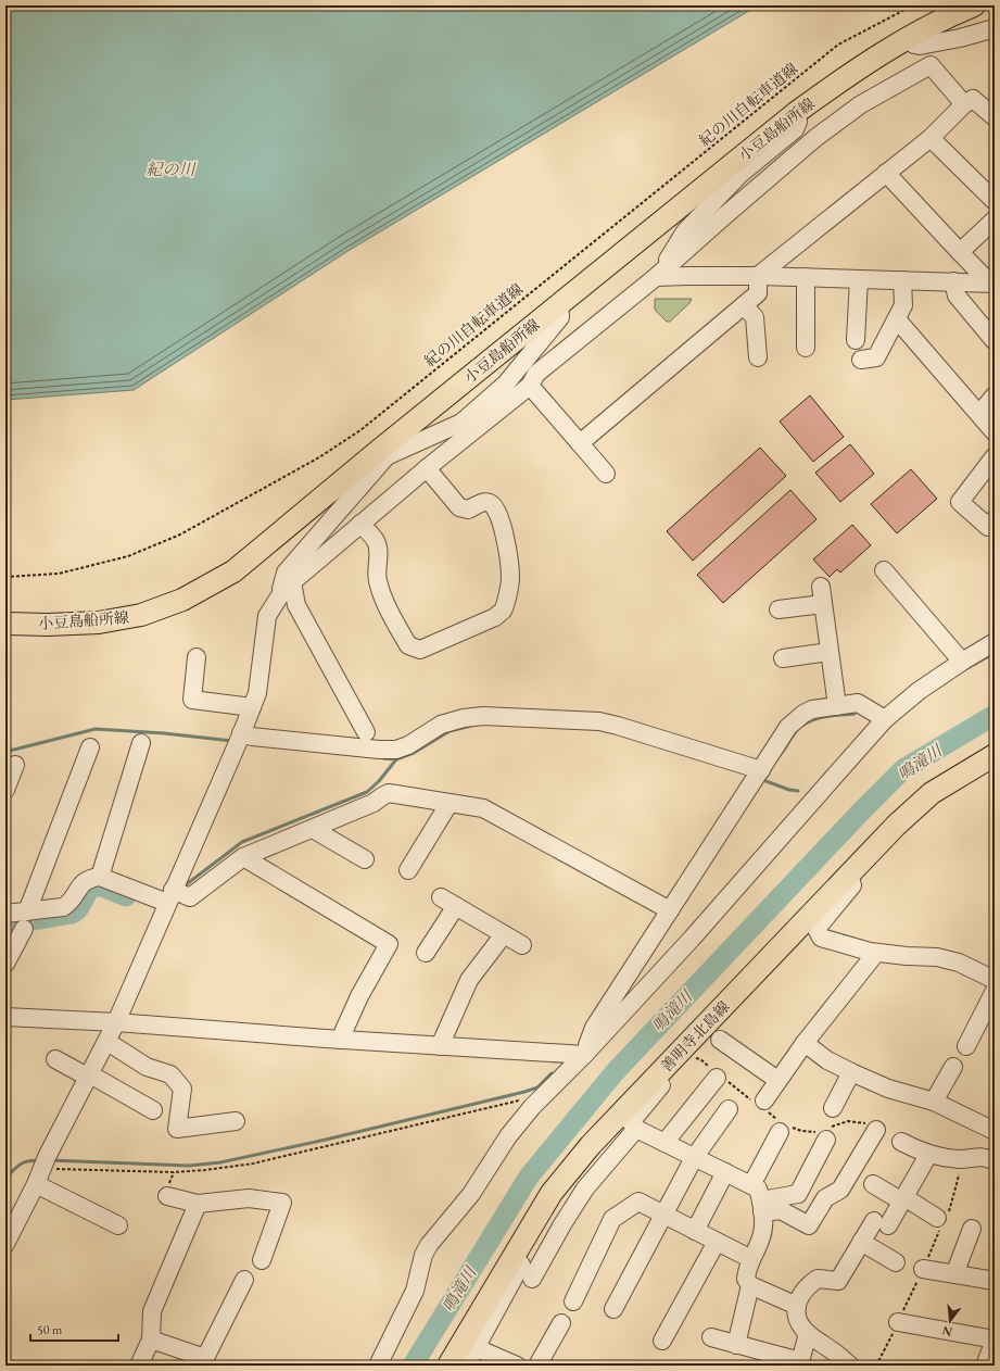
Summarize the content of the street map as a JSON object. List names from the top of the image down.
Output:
{
  "streets": {
    "main road": ["小豆島船所線", "善明寺北島線"],
    "path": ["紀の川自転車道線"]
  },
  "water": ["紀の川", "鳴滝川"],
  "scale_bar": "50 m",
  "north": "bottom"
}
